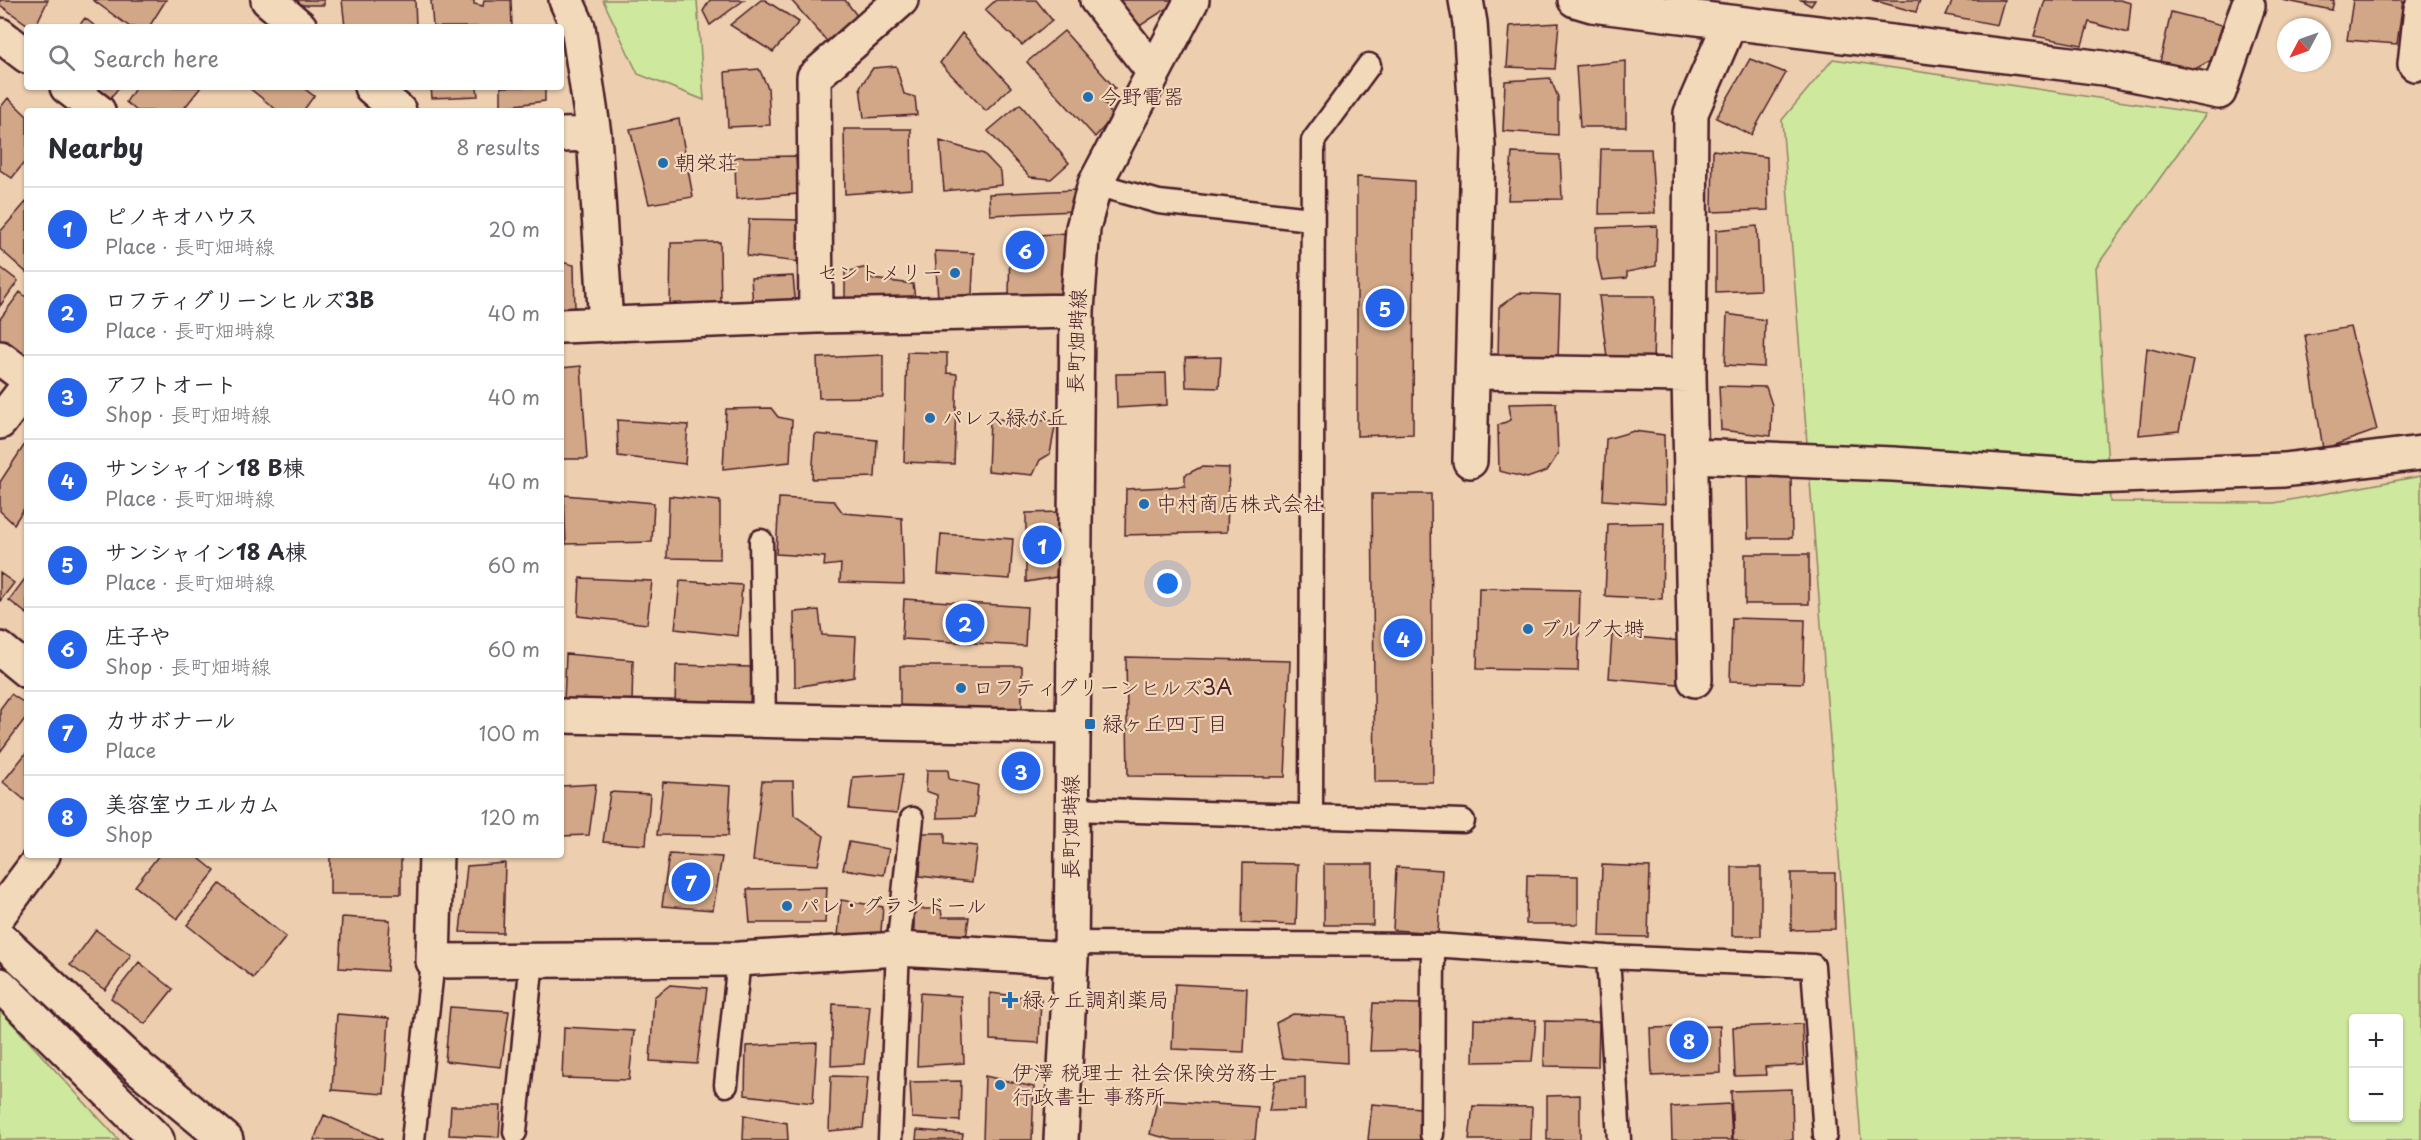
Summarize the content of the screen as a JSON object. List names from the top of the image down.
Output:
{
  "streets": {
    "street": ["長町畑塒線"]
  },
  "places": {
    "other": [
      "今野電器",
      "朝栄荘",
      "セントメリー",
      "パレス緑が丘",
      "中村商店株式会社",
      "ブルグ大塒",
      "ロフティグリーンヒルズ3A",
      "パレ・グランドール",
      "伊澤 税理士 社会保険労務士 行政書士 事務所"
    ],
    "transit": ["緑ヶ丘四丁目"],
    "health": ["緑ヶ丘調剤薬局"]
  },
  "north": "bottom left",
  "page": {
    "search": "Search here",
    "heading": ["Nearby", "8 results"],
    "list": [
      {
        "mark": "1",
        "name": "ピノキオハウス",
        "note": "Place · 長町畑塒線",
        "value": "20 m"
      },
      {
        "mark": "2",
        "name": "ロフティグリーンヒルズ3B",
        "note": "Place · 長町畑塒線",
        "value": "40 m"
      },
      {
        "mark": "3",
        "name": "アフトオート",
        "note": "Shop · 長町畑塒線",
        "value": "40 m"
      },
      {
        "mark": "4",
        "name": "サンシャイン18 B棟",
        "note": "Place · 長町畑塒線",
        "value": "40 m"
      },
      {
        "mark": "5",
        "name": "サンシャイン18 A棟",
        "note": "Place · 長町畑塒線",
        "value": "60 m"
      },
      {
        "mark": "6",
        "name": "庄子や",
        "note": "Shop · 長町畑塒線",
        "value": "60 m"
      },
      {
        "mark": "7",
        "name": "カサボナール",
        "note": "Place",
        "value": "100 m"
      },
      {
        "mark": "8",
        "name": "美容室ウエルカム",
        "note": "Shop",
        "value": "120 m"
      }
    ],
    "pins": [
      "6",
      "5",
      "1",
      "2",
      "4",
      "3",
      "7",
      "8"
    ],
    "map_buttons": ["+", "−"]
  }
}
